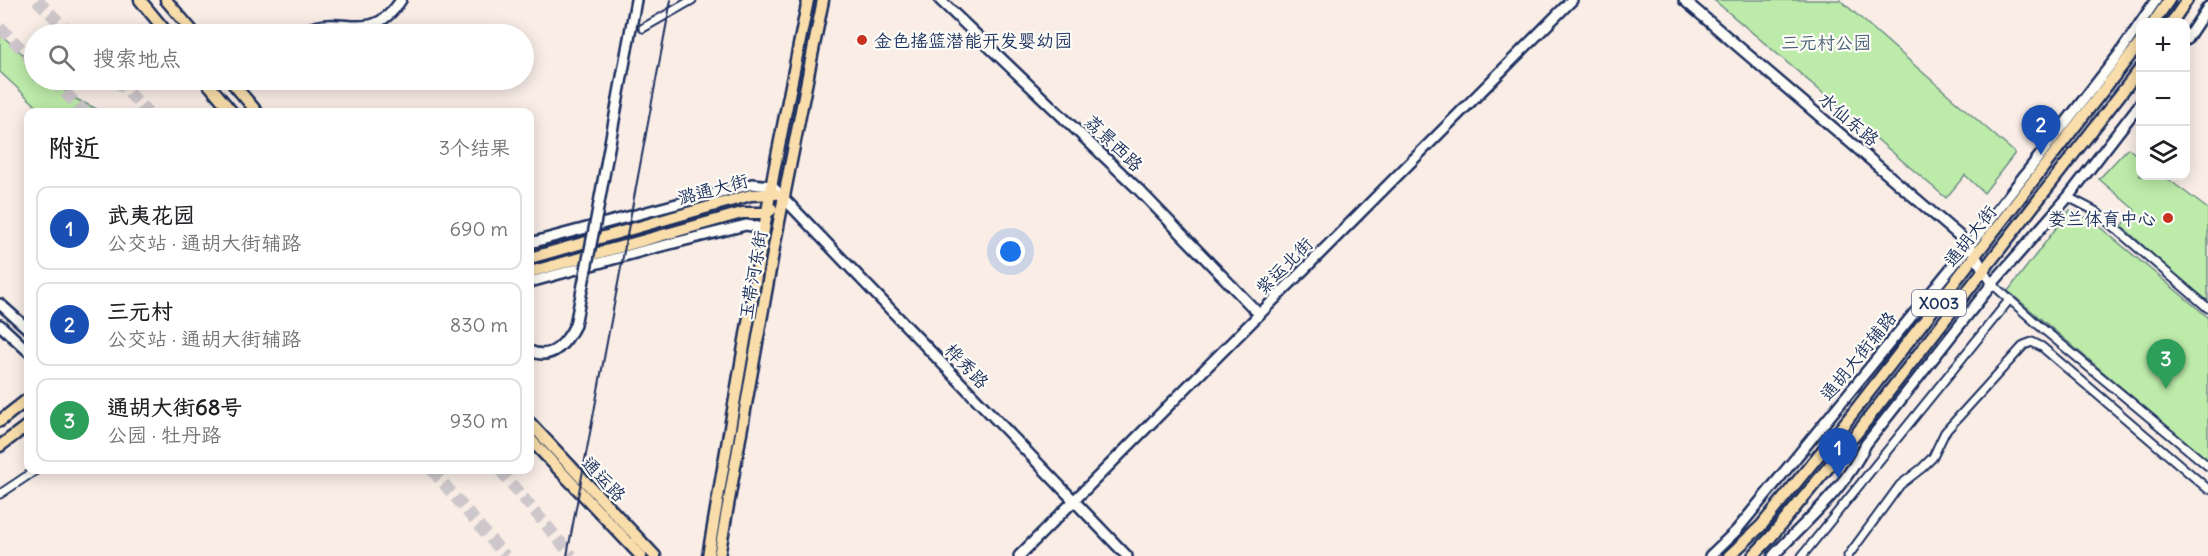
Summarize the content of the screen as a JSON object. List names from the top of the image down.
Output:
{
  "streets": {
    "main road": [
      "潞通大街",
      "通胡大街",
      "玉带河东街",
      "X003",
      "通运路"
    ],
    "street": [
      "水仙东路",
      "荔景西路",
      "紫运北街",
      "通胡大街辅路",
      "桦秀路"
    ]
  },
  "crossings": [
    ["水仙东路", "通胡大街"],
    ["水仙东路", "通胡大街辅路"],
    ["荔景西路", "紫运北街"],
    ["潞通大街", "玉带河东街"],
    ["潞通大街", "桦秀路"],
    ["紫运北街", "桦秀路"],
    ["玉带河东街", "桦秀路"]
  ],
  "parks": ["三元村公园"],
  "places": ["金色摇篮潜能开发婴幼园", "娄兰体育中心"],
  "page": {
    "map_buttons": ["+", "−"],
    "search": "搜索地点",
    "pins": ["2", "3", "1"],
    "heading": ["附近", "3个结果"],
    "list": [
      {
        "mark": "1",
        "name": "武夷花园",
        "note": "公交站 · 通胡大街辅路",
        "value": "690 m"
      },
      {
        "mark": "2",
        "name": "三元村",
        "note": "公交站 · 通胡大街辅路",
        "value": "830 m"
      },
      {
        "mark": "3",
        "name": "通胡大街68号",
        "note": "公园 · 牡丹路",
        "value": "930 m"
      }
    ]
  }
}
